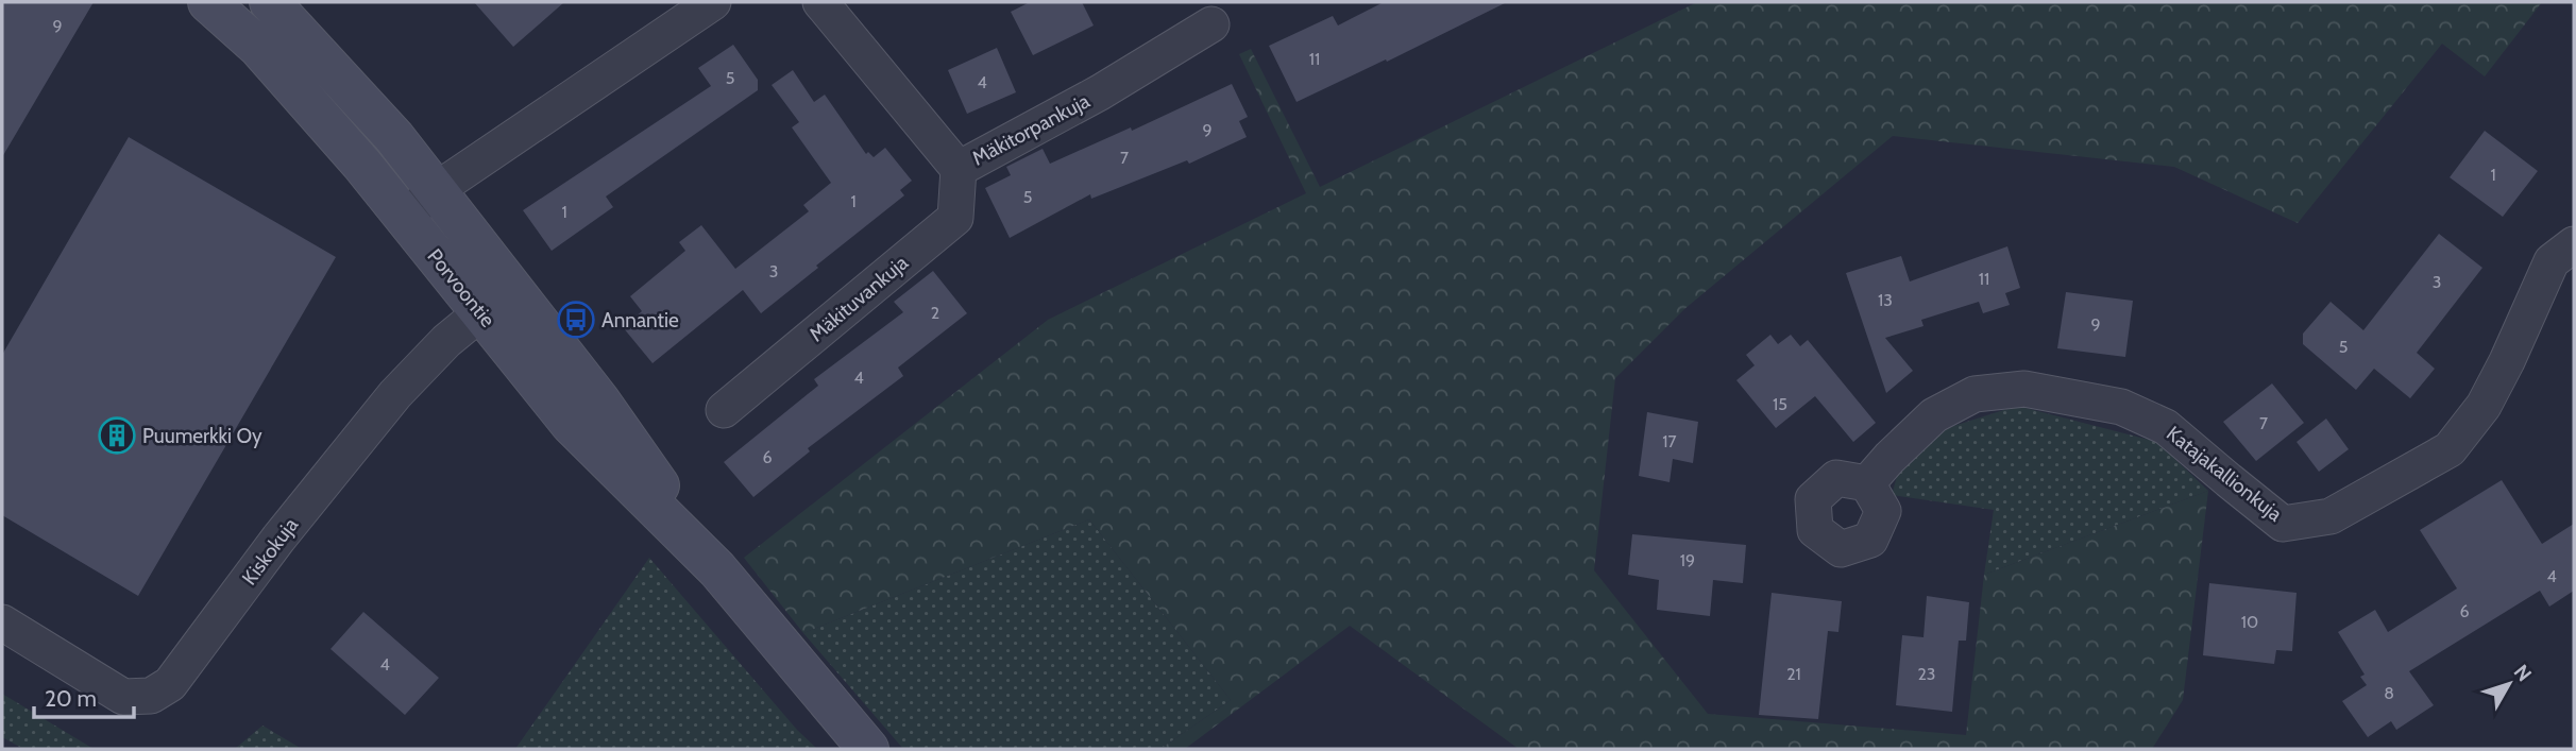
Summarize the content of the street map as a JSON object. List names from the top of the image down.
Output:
{
  "streets": {
    "street": [
      "Mäkitorpankuja",
      "Porvoontie",
      "Mäkituvankuja",
      "Katajakallionkuja",
      "Kiskokuja"
    ]
  },
  "crossings": [
    ["Mäkitorpankuja", "Mäkituvankuja"],
    ["Porvoontie", "Kiskokuja"]
  ],
  "places": {
    "bus stop": ["Annantie"],
    "building": ["Puumerkki Oy"]
  },
  "house_numbers": [
    "9",
    "11",
    "5",
    "4",
    "9",
    "7",
    "1",
    "5",
    "1",
    "1",
    "3",
    "11",
    "3",
    "13",
    "2",
    "9",
    "5",
    "4",
    "15",
    "7",
    "17",
    "6",
    "19",
    "4",
    "6",
    "10",
    "4",
    "21",
    "23",
    "8"
  ],
  "scale_bar": "20 m",
  "north": "top right"
}
